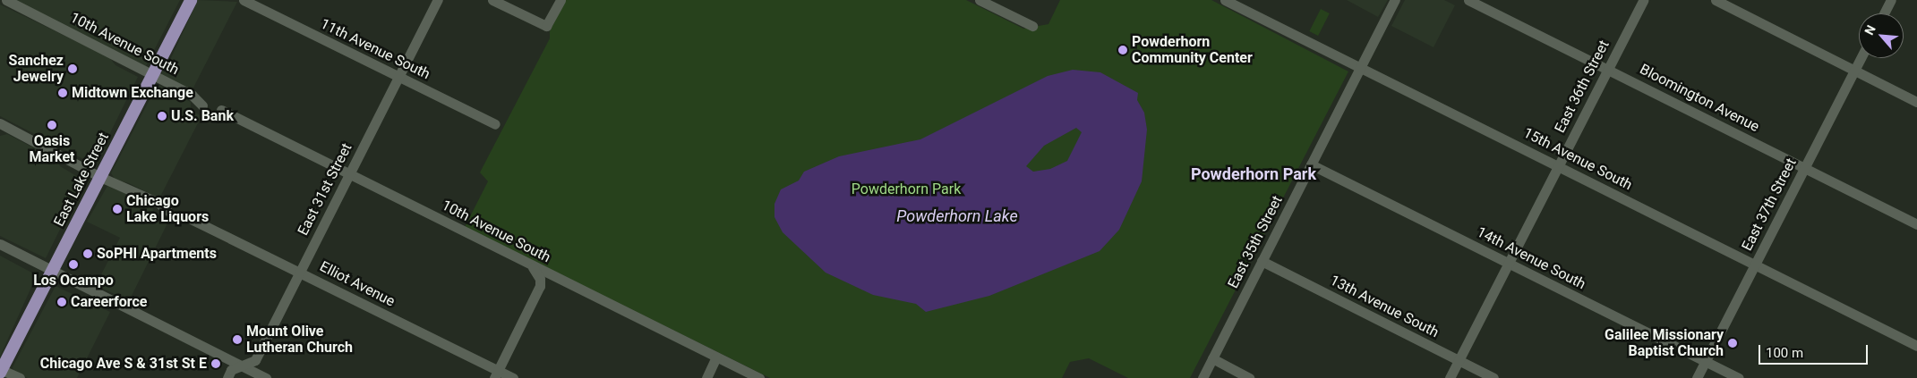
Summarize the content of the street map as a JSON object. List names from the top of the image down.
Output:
{
  "streets": {
    "main road": ["East Lake Street"],
    "street": [
      "10th Avenue South",
      "11th Avenue South",
      "East 36th Street",
      "Bloomington Avenue",
      "15th Avenue South",
      "East 31st Street",
      "East 37th Street",
      "East 35th Street",
      "14th Avenue South",
      "Elliot Avenue",
      "13th Avenue South"
    ]
  },
  "crossings": [
    ["10th Avenue South", "East Lake Street"],
    ["10th Avenue South", "East 31st Street"],
    ["11th Avenue South", "East 31st Street"],
    ["East 36th Street", "Bloomington Avenue"],
    ["East 36th Street", "15th Avenue South"],
    ["East 36th Street", "14th Avenue South"],
    ["East 36th Street", "13th Avenue South"],
    ["Bloomington Avenue", "East 37th Street"],
    ["15th Avenue South", "East 37th Street"],
    ["15th Avenue South", "East 35th Street"],
    ["East 31st Street", "Elliot Avenue"],
    ["East 37th Street", "14th Avenue South"],
    ["East 35th Street", "14th Avenue South"],
    ["East 35th Street", "13th Avenue South"]
  ],
  "districts": ["Powderhorn Park"],
  "water": ["Powderhorn Lake"],
  "parks": ["Powderhorn Park"],
  "places": [
    "Powderhorn Community Center",
    "Sanchez Jewelry",
    "Midtown Exchange",
    "U.S. Bank",
    "Oasis Market",
    "Chicago Lake Liquors",
    "SoPHI Apartments",
    "Los Ocampo",
    "Careerforce",
    "Mount Olive Lutheran Church",
    "Galilee Missionary Baptist Church",
    "Chicago Ave S & 31st St E"
  ],
  "scale_bar": "100 m",
  "north": "top left"
}
